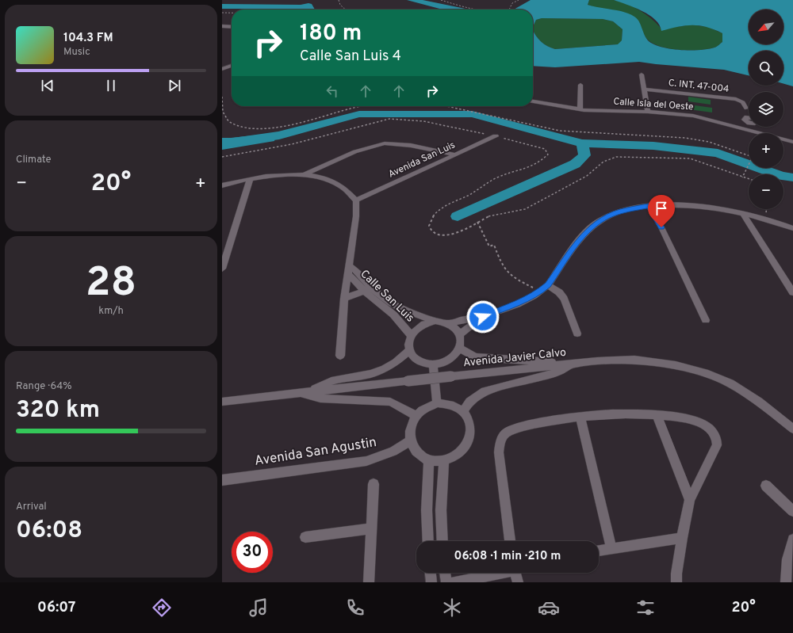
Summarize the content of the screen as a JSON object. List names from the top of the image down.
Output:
{
  "streets": {
    "street": [
      "C. INT. 47-004",
      "Calle Isla del Oeste",
      "Avenida San Luis",
      "Calle San Luis",
      "Avenida Javier Calvo",
      "Avenida San Agustin"
    ]
  },
  "crossings": [
    ["Avenida San Luis", "Calle San Luis"]
  ],
  "north": "bottom left",
  "page": {
    "map_buttons": ["+", "−"],
    "turn": ["180 m", "Calle San Luis 4"],
    "song": ["104.3 FM", "Music"],
    "tile": [
      "Climate",
      ["28", "km/h"],
      ["Range · 64%", "320 km"],
      ["Arrival", "06:08"]
    ],
    "heat": ["−", "20°", "+"],
    "limit": "30",
    "trip": "06:08 · 1 min · 210 m",
    "tabs": ["06:07", "20°"]
  }
}
